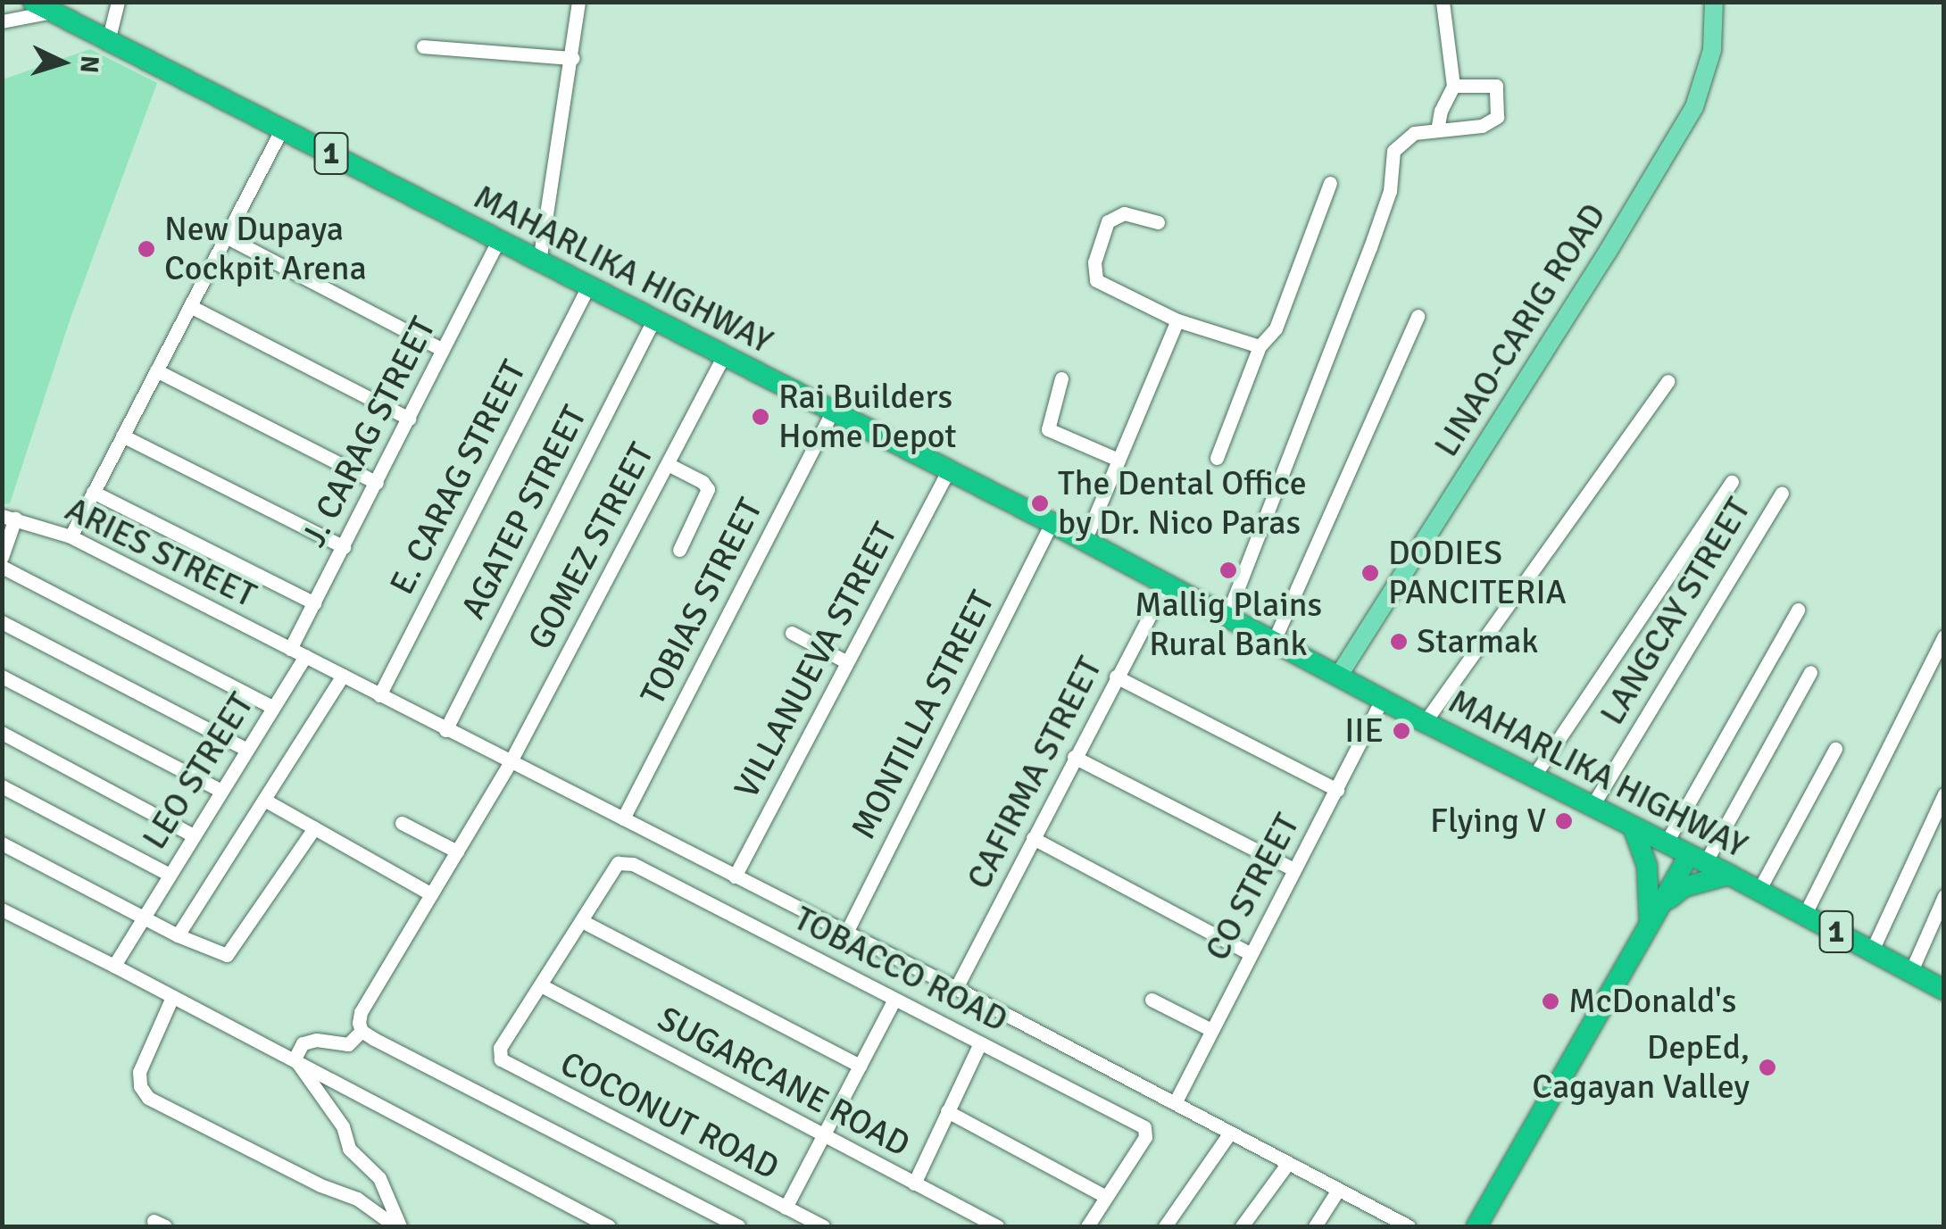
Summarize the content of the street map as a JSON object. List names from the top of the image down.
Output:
{
  "streets": {
    "highway": ["1", "MAHARLIKA HIGHWAY"],
    "main road": ["LINAO-CARIG ROAD"],
    "street": [
      "J. CARAG STREET",
      "E. CARAG STREET",
      "AGATEP STREET",
      "GOMEZ STREET",
      "ARIES STREET",
      "TOBIAS STREET",
      "LANGCAY STREET",
      "VILLANUEVA STREET",
      "MONTILLA STREET",
      "LEO STREET",
      "CAFIRMA STREET",
      "CO STREET",
      "TOBACCO ROAD",
      "SUGARCANE ROAD",
      "COCONUT ROAD"
    ]
  },
  "crossings": [
    ["MAHARLIKA HIGHWAY", "LINAO-CARIG ROAD"],
    ["MAHARLIKA HIGHWAY", "J. CARAG STREET"],
    ["MAHARLIKA HIGHWAY", "E. CARAG STREET"],
    ["MAHARLIKA HIGHWAY", "AGATEP STREET"],
    ["MAHARLIKA HIGHWAY", "GOMEZ STREET"],
    ["MAHARLIKA HIGHWAY", "TOBIAS STREET"],
    ["MAHARLIKA HIGHWAY", "LANGCAY STREET"],
    ["MAHARLIKA HIGHWAY", "VILLANUEVA STREET"],
    ["MAHARLIKA HIGHWAY", "MONTILLA STREET"],
    ["MAHARLIKA HIGHWAY", "CAFIRMA STREET"],
    ["MAHARLIKA HIGHWAY", "CO STREET"],
    ["J. CARAG STREET", "ARIES STREET"],
    ["E. CARAG STREET", "ARIES STREET"],
    ["AGATEP STREET", "ARIES STREET"],
    ["GOMEZ STREET", "ARIES STREET"],
    ["ARIES STREET", "TOBIAS STREET"],
    ["ARIES STREET", "VILLANUEVA STREET"],
    ["ARIES STREET", "MONTILLA STREET"],
    ["ARIES STREET", "LEO STREET"],
    ["ARIES STREET", "CAFIRMA STREET"],
    ["ARIES STREET", "CO STREET"],
    ["SUGARCANE ROAD", "COCONUT ROAD"]
  ],
  "places": [
    "New Dupaya Cockpit Arena",
    "Rai Builders Home Depot",
    "The Dental Office by Dr. Nico Paras",
    "Mallig Plains Rural Bank",
    "DODIES PANCITERIA",
    "Starmak",
    "IIE",
    "Flying V",
    "McDonald's",
    "DepEd, Cagayan Valley"
  ],
  "north": "right"
}
